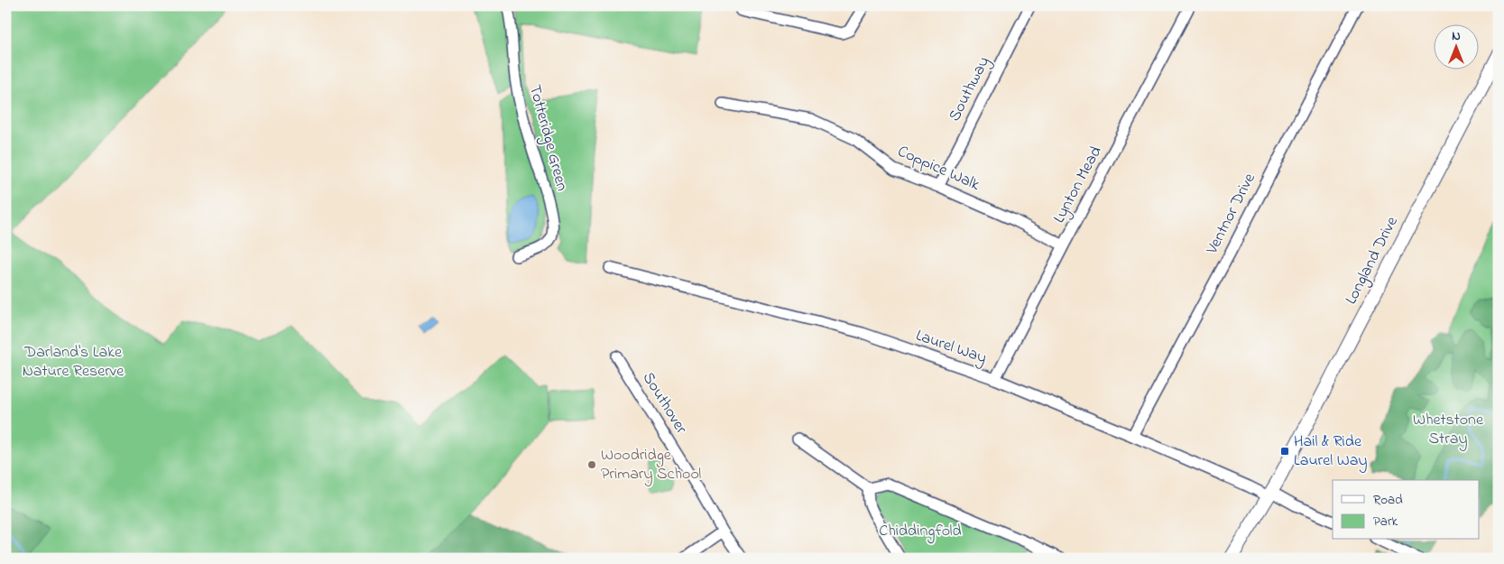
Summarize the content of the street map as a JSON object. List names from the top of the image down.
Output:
{
  "streets": {
    "street": [
      "Southway",
      "Totteridge Green",
      "Coppice Walk",
      "Lynton Mead",
      "Ventnor Drive",
      "Longland Drive",
      "Laurel Way",
      "Southover"
    ]
  },
  "crossings": [
    ["Southway", "Coppice Walk"],
    ["Coppice Walk", "Lynton Mead"],
    ["Lynton Mead", "Laurel Way"],
    ["Ventnor Drive", "Laurel Way"],
    ["Longland Drive", "Laurel Way"]
  ],
  "parks": ["Darland's Lake Nature Reserve", "Whetstone Stray", "Chiddingfold"],
  "places": {
    "transit": ["Hail & Ride Laurel Way"],
    "other": ["Woodridge Primary School"]
  },
  "legend": ["Road", "Park"],
  "north": "top"
}
